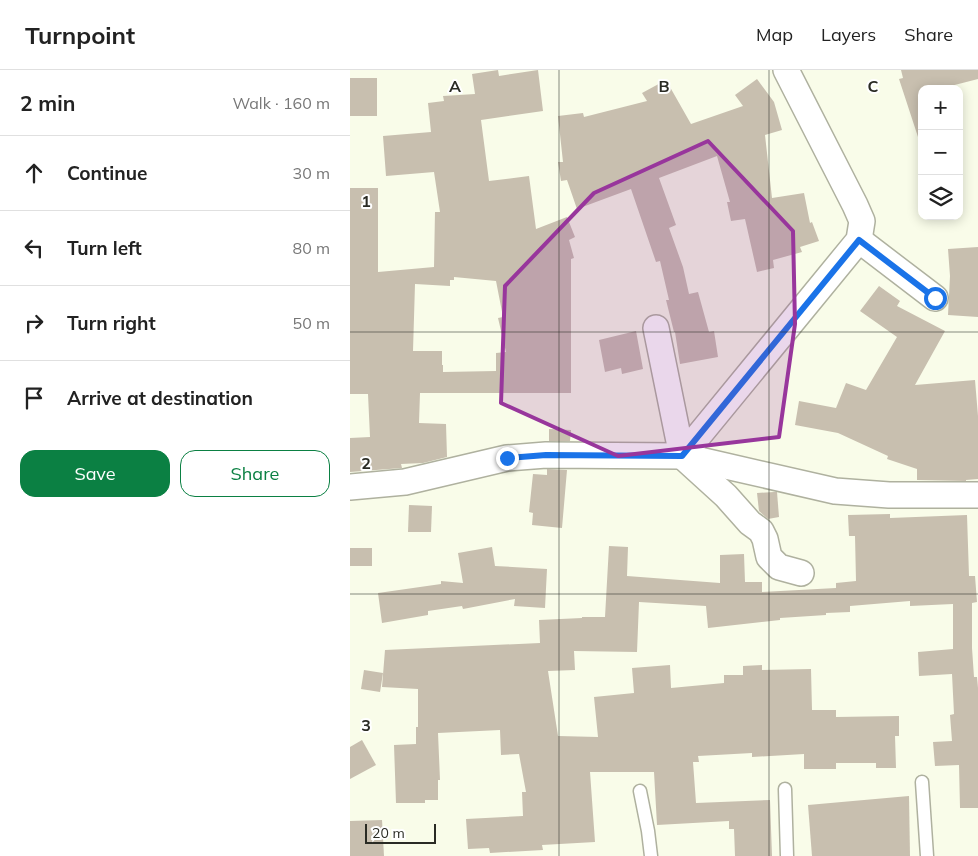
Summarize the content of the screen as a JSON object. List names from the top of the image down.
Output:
{
  "scale_bar": "20 m",
  "page": {
    "header": "Turnpoint",
    "nav": ["Map", "Layers", "Share"],
    "heading": ["2 min", "Walk · 160 m"],
    "map_buttons": ["+", "−"],
    "list": [
      ["Continue", "30 m"],
      ["Turn left", "80 m"],
      ["Turn right", "50 m"],
      "Arrive at destination"
    ],
    "buttons": ["Save", "Share"],
    "scale": "20 m"
  },
  "grid": {
    "columns": ["A", "B", "C"],
    "rows": ["1", "2", "3"]
  }
}
